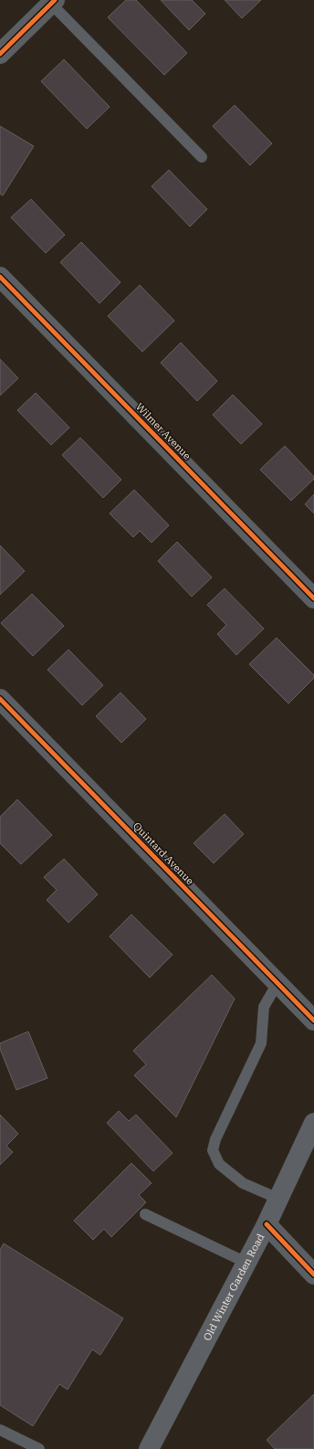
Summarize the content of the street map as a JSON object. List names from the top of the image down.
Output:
{
  "streets": {
    "main road": ["Old Winter Garden Road"],
    "street": ["Wilmer Avenue", "Quintard Avenue"]
  }
}
